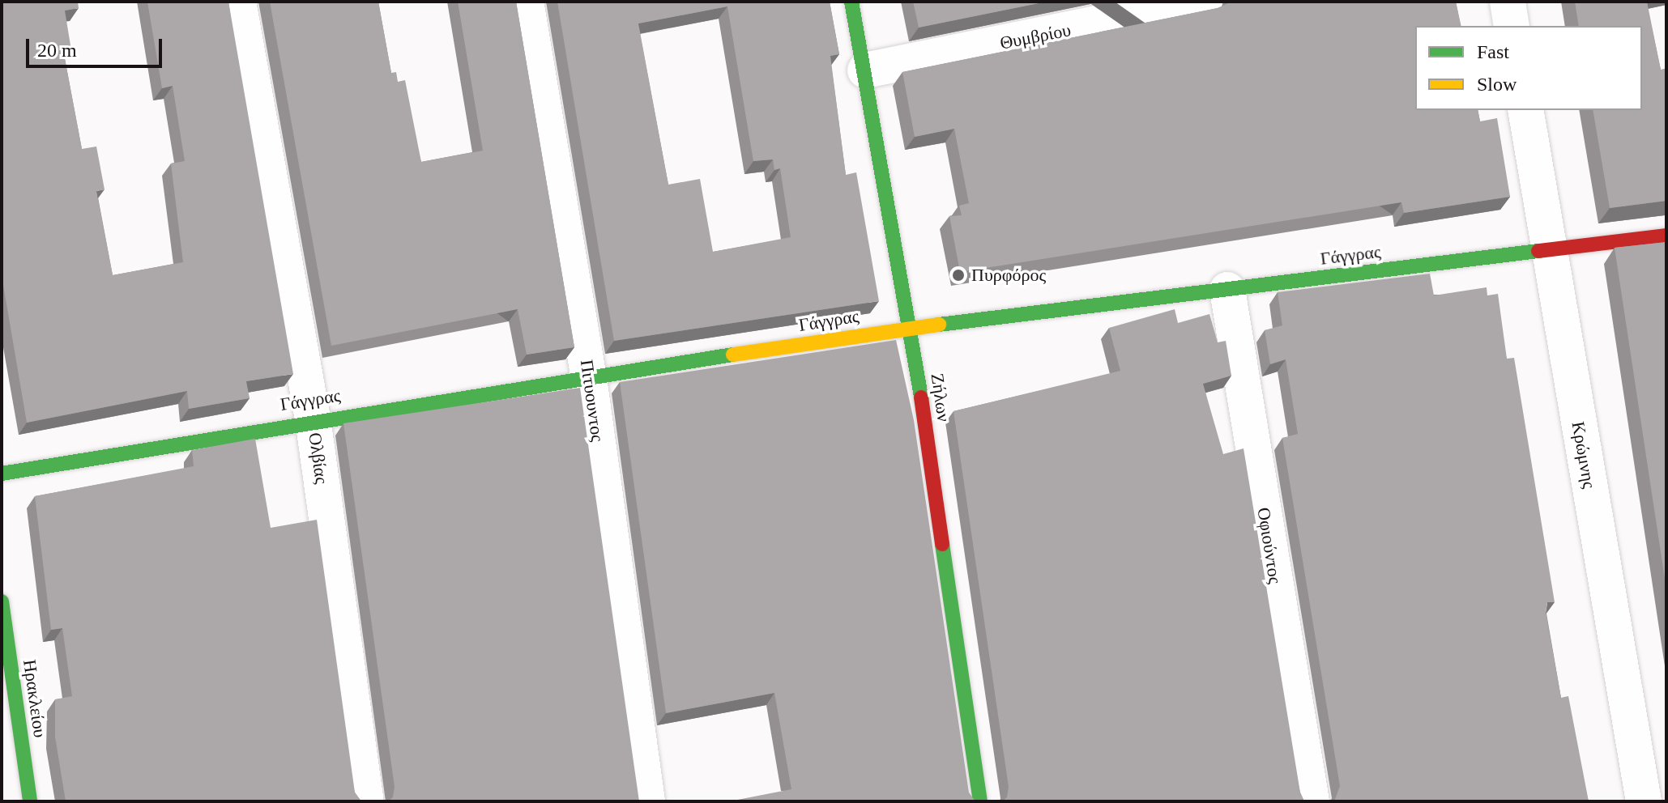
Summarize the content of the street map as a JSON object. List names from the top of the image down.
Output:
{
  "streets": {
    "street": [
      "Θυμβρίου",
      "Γάγγρας",
      "Ζήλων",
      "Πιτυουντος",
      "Κρώμνης",
      "Ολβίας",
      "Οφιούντος",
      "Ηρακλείου"
    ]
  },
  "crossings": [
    ["Θυμβρίου", "Ζήλων"],
    ["Γάγγρας", "Ζήλων"],
    ["Γάγγρας", "Πιτυουντος"],
    ["Γάγγρας", "Κρώμνης"],
    ["Γάγγρας", "Ολβίας"],
    ["Γάγγρας", "Οφιούντος"]
  ],
  "places": ["Πυρφόρος"],
  "legend": ["Fast", "Slow"],
  "scale_bar": "20 m"
}
